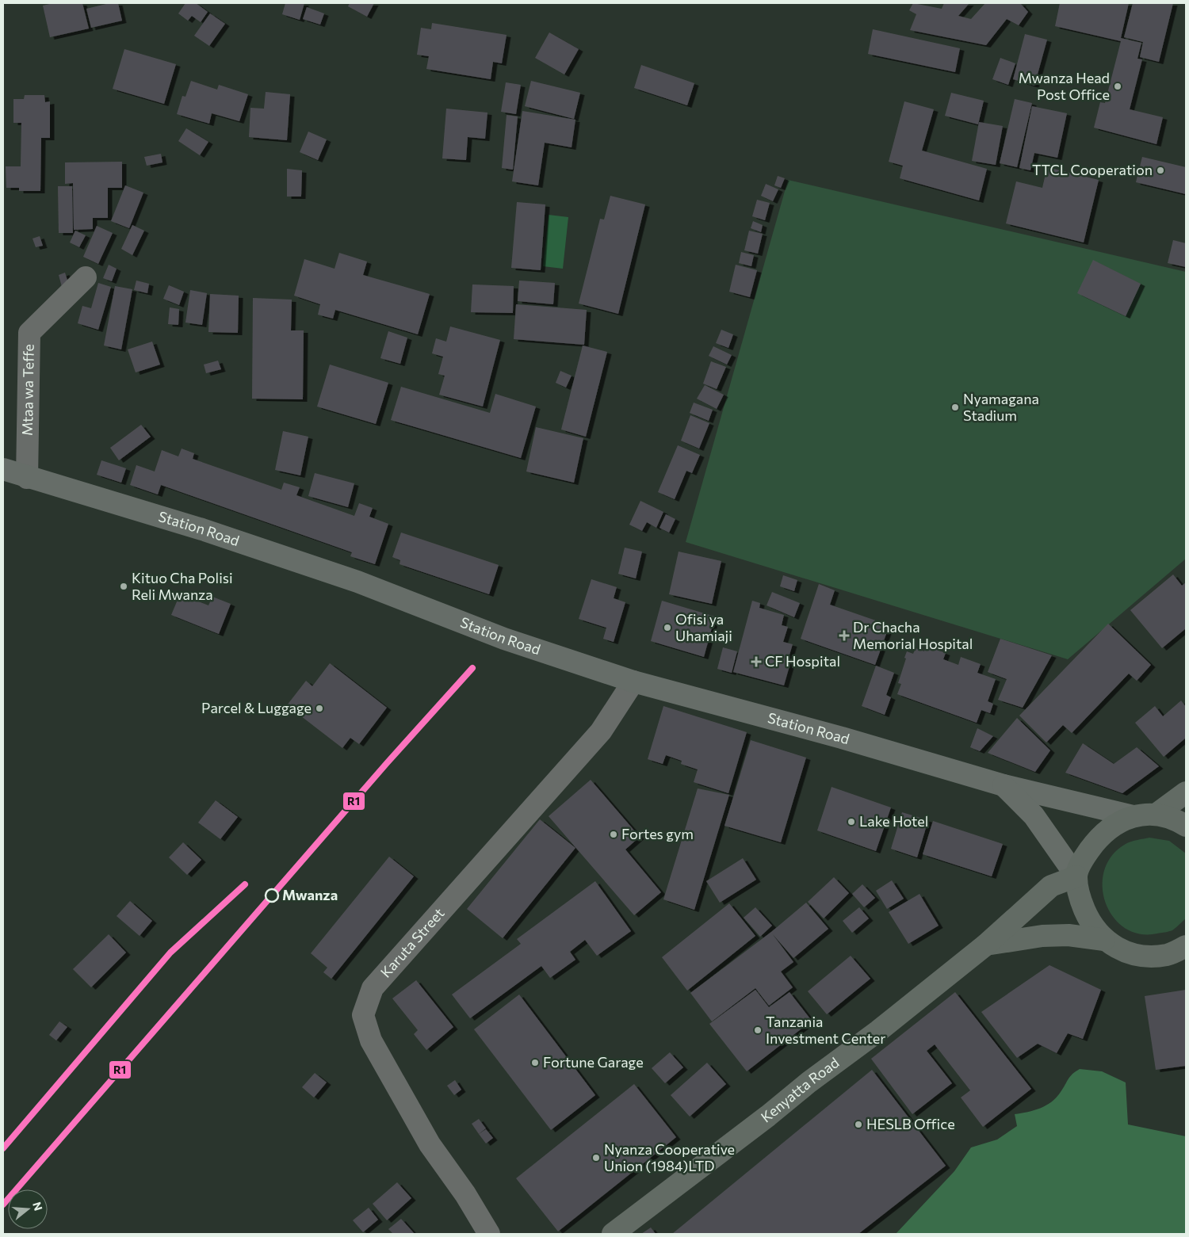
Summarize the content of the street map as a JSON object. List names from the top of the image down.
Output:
{
  "streets": {
    "highway": ["Kenyatta Road"],
    "main road": ["Station Road"],
    "street": ["Mtaa wa Teffe", "Karuta Street"]
  },
  "crossings": [
    ["Mtaa wa Teffe", "Station Road"],
    ["Station Road", "Karuta Street"],
    ["Station Road", "Kenyatta Road"]
  ],
  "places": {
    "other": [
      "Mwanza Head Post Office",
      "TTCL Cooperation",
      "Nyamagana Stadium",
      "Kituo Cha Polisi Reli Mwanza",
      "Ofisi ya Uhamiaji",
      "Parcel & Luggage",
      "Lake Hotel",
      "Fortes gym",
      "Mwanza",
      "Tanzania Investment Center",
      "Fortune Garage",
      "HESLB Office",
      "Nyanza Cooperative Union (1984)LTD"
    ],
    "health": ["Dr Chacha Memorial Hospital", "CF Hospital"]
  },
  "lines": ["transit line R1"],
  "north": "right"
}
